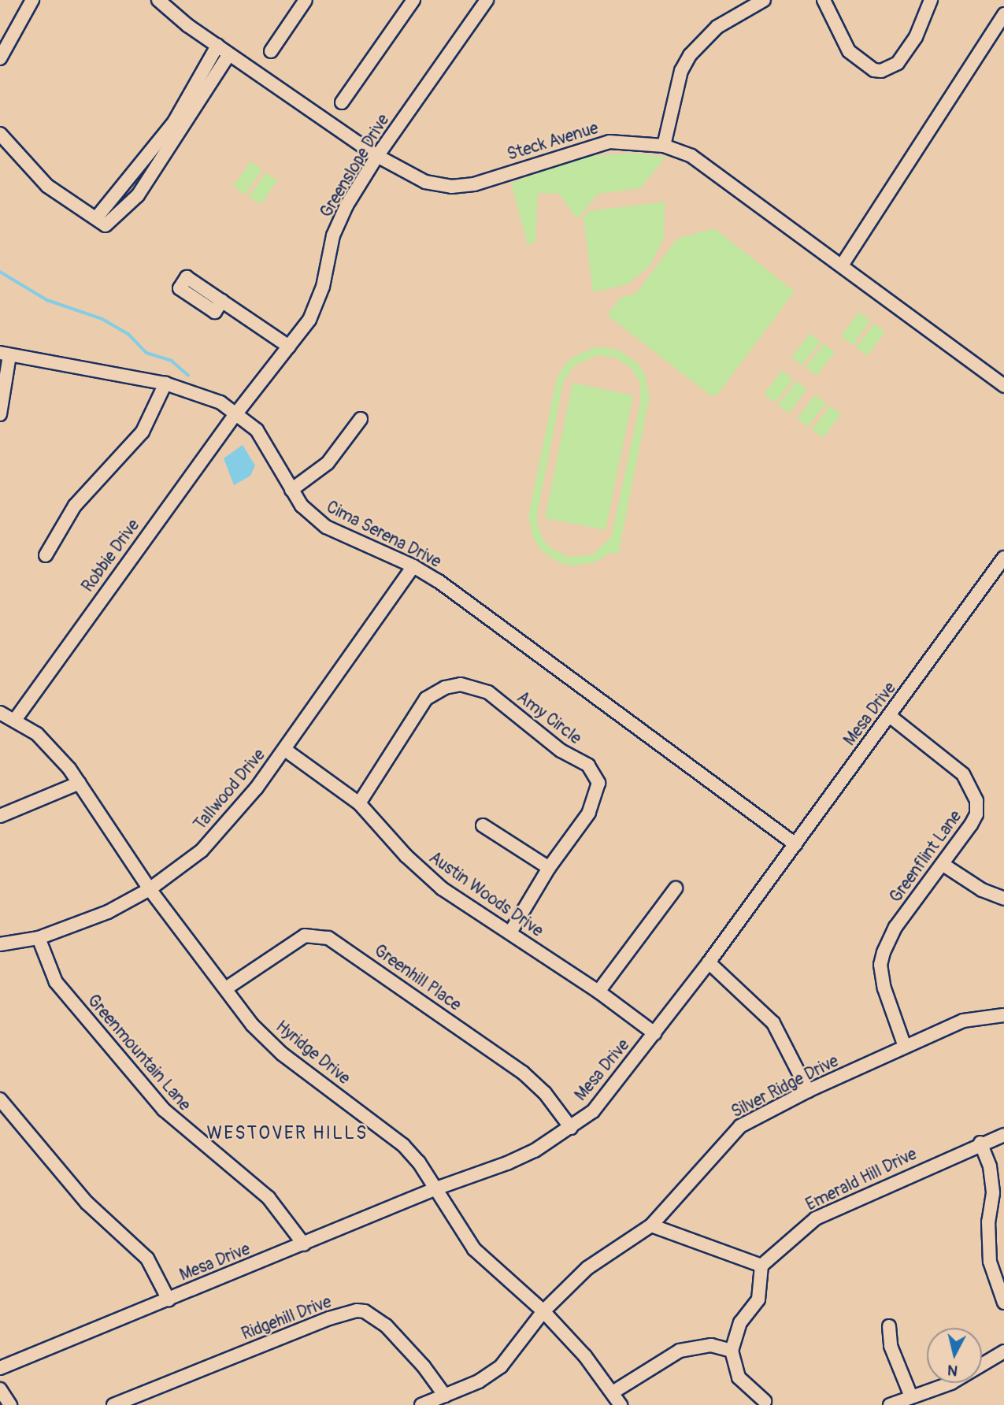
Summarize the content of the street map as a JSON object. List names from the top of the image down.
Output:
{
  "streets": {
    "street": [
      "Steck Avenue",
      "Greenslope Drive",
      "Cima Serena Drive",
      "Robbie Drive",
      "Mesa Drive",
      "Amy Circle",
      "Tallwood Drive",
      "Greenflint Lane",
      "Austin Woods Drive",
      "Greenhill Place",
      "Greenmountain Lane",
      "Hyridge Drive",
      "Silver Ridge Drive",
      "Emerald Hill Drive",
      "Ridgehill Drive"
    ]
  },
  "crossings": [
    ["Steck Avenue", "Greenslope Drive"],
    ["Greenslope Drive", "Cima Serena Drive"],
    ["Greenslope Drive", "Robbie Drive"],
    ["Cima Serena Drive", "Robbie Drive"],
    ["Cima Serena Drive", "Mesa Drive"],
    ["Cima Serena Drive", "Tallwood Drive"],
    ["Robbie Drive", "Hyridge Drive"],
    ["Mesa Drive", "Greenflint Lane"],
    ["Mesa Drive", "Austin Woods Drive"],
    ["Mesa Drive", "Greenhill Place"],
    ["Mesa Drive", "Greenmountain Lane"],
    ["Mesa Drive", "Hyridge Drive"],
    ["Amy Circle", "Austin Woods Drive"],
    ["Tallwood Drive", "Austin Woods Drive"],
    ["Tallwood Drive", "Greenmountain Lane"],
    ["Tallwood Drive", "Hyridge Drive"],
    ["Greenflint Lane", "Silver Ridge Drive"],
    ["Greenhill Place", "Hyridge Drive"],
    ["Hyridge Drive", "Silver Ridge Drive"],
    ["Silver Ridge Drive", "Ridgehill Drive"]
  ],
  "districts": ["WESTOVER HILLS"],
  "north": "bottom"
}
